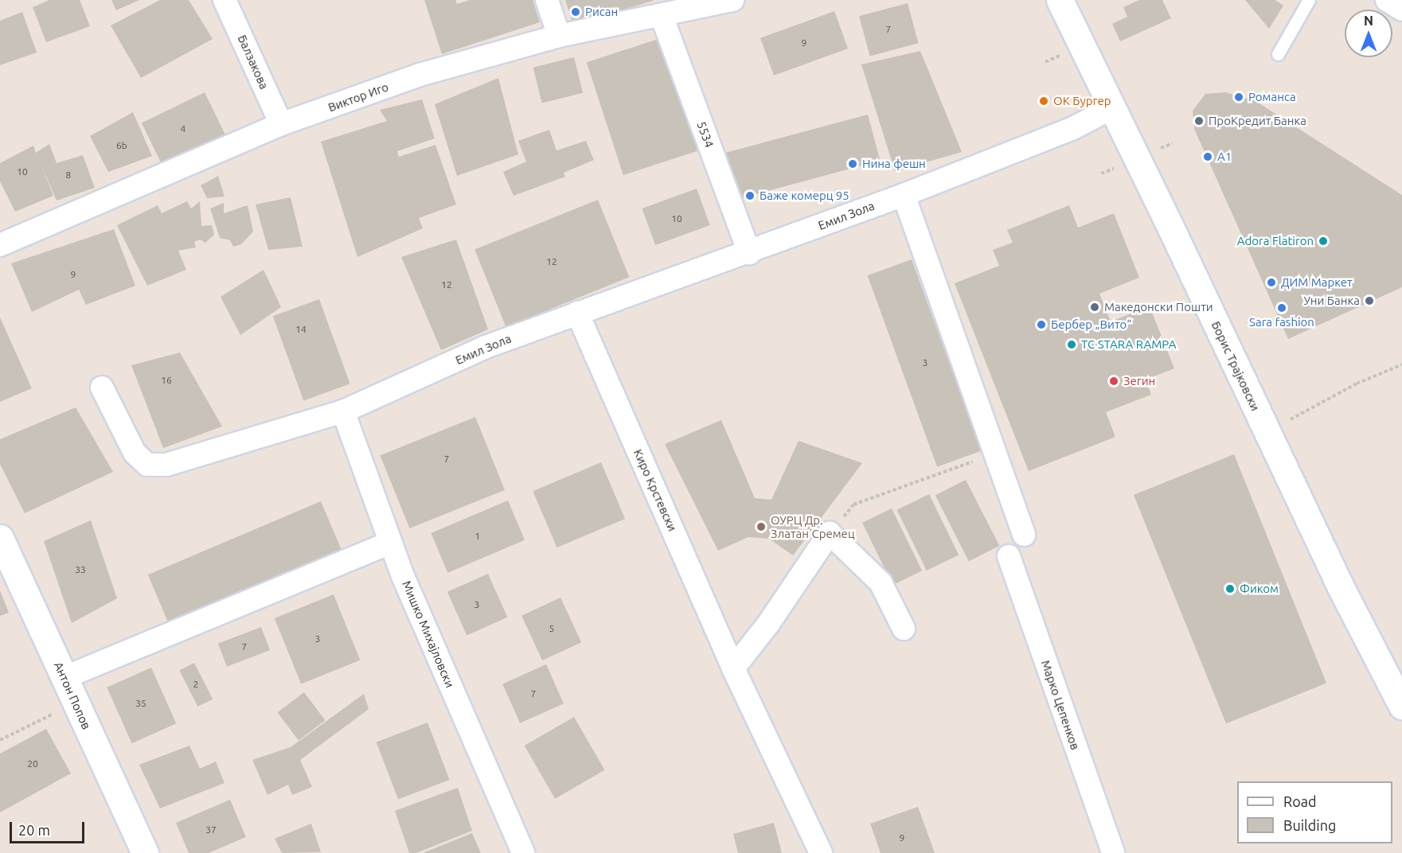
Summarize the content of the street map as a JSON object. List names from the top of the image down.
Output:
{
  "streets": {
    "street": [
      "Балзакова",
      "Виктор Иго",
      "5534",
      "Емил Зола",
      "Борис Трајковски",
      "Киро Крстевски",
      "Мишко Михајловски",
      "Антон Попов",
      "Марко Цепенков"
    ]
  },
  "crossings": [
    ["Балзакова", "Виктор Иго"],
    ["Виктор Иго", "5534"],
    ["5534", "Емил Зола"],
    ["Емил Зола", "Борис Трајковски"],
    ["Емил Зола", "Киро Крстевски"],
    ["Емил Зола", "Мишко Михајловски"]
  ],
  "places": [
    "Рисан",
    "Романса",
    "ОК Бургер",
    "ПроКредит Банка",
    "A1",
    "Нина фешн",
    "Баже комерц 95",
    "Adora Flatiron",
    "ДИМ Маркет",
    "Уни Банка",
    "Македонски Пошти",
    "Sara fashion",
    "Бербер „Вито“",
    "TC STARA RAMPA",
    "Зегин",
    "ОУРЦ Др. Златан Сремец",
    "Фиком"
  ],
  "house_numbers": [
    "7",
    "9",
    "4",
    "6b",
    "10",
    "8",
    "10",
    "12",
    "9",
    "12",
    "14",
    "3",
    "16",
    "7",
    "1",
    "33",
    "3",
    "5",
    "3",
    "7",
    "2",
    "7",
    "35",
    "20",
    "37",
    "9"
  ],
  "legend": ["Road", "Building"],
  "scale_bar": "20 m",
  "north": "top"
}
